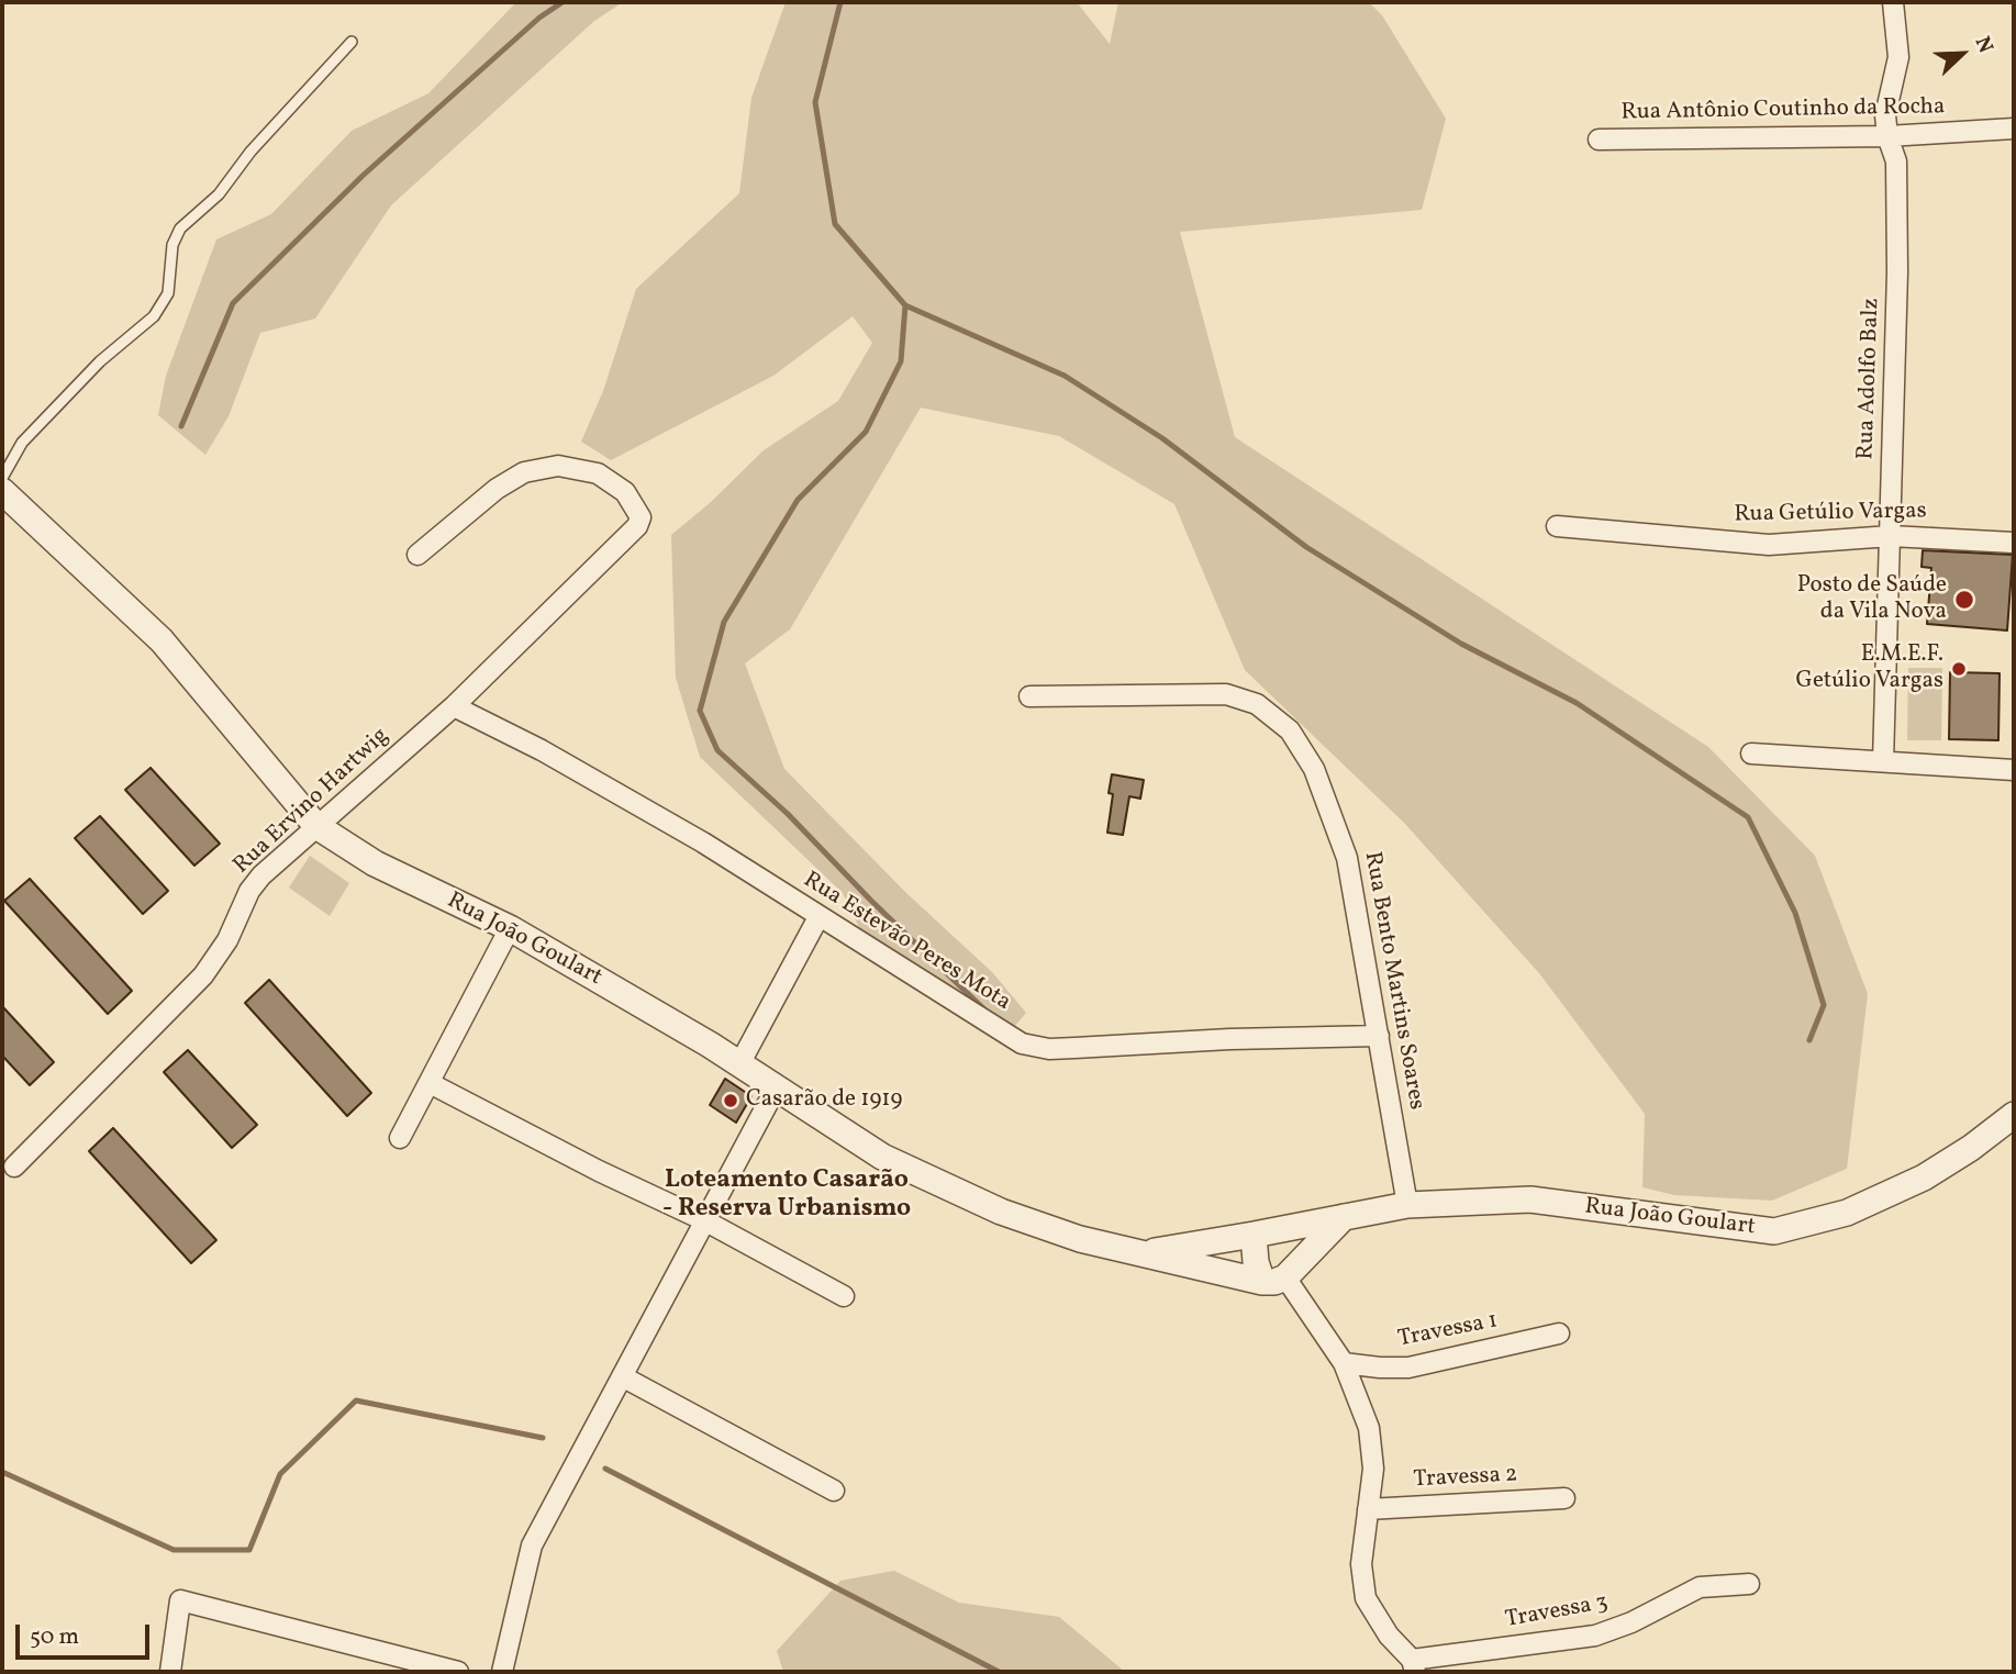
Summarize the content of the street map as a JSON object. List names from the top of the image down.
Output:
{
  "streets": {
    "street": [
      "Rua Antônio Coutinho da Rocha",
      "Rua Adolfo Balz",
      "Rua Getúlio Vargas",
      "Rua Ervino Hartwig",
      "Rua João Goulart",
      "Rua Estevão Peres Mota",
      "Rua Bento Martins Soares",
      "Travessa 1",
      "Travessa 2",
      "Travessa 3"
    ]
  },
  "crossings": [
    ["Rua Antônio Coutinho da Rocha", "Rua Adolfo Balz"],
    ["Rua Adolfo Balz", "Rua Getúlio Vargas"],
    ["Rua Ervino Hartwig", "Rua João Goulart"],
    ["Rua Ervino Hartwig", "Rua Estevão Peres Mota"],
    ["Rua João Goulart", "Rua Bento Martins Soares"],
    ["Rua Estevão Peres Mota", "Rua Bento Martins Soares"]
  ],
  "districts": ["Loteamento Casarão - Reserva Urbanismo"],
  "places": ["Posto de Saúde da Vila Nova", "E.M.E.F. Getúlio Vargas", "Casarão de 1919"],
  "scale_bar": "50 m",
  "north": "top right"
}
